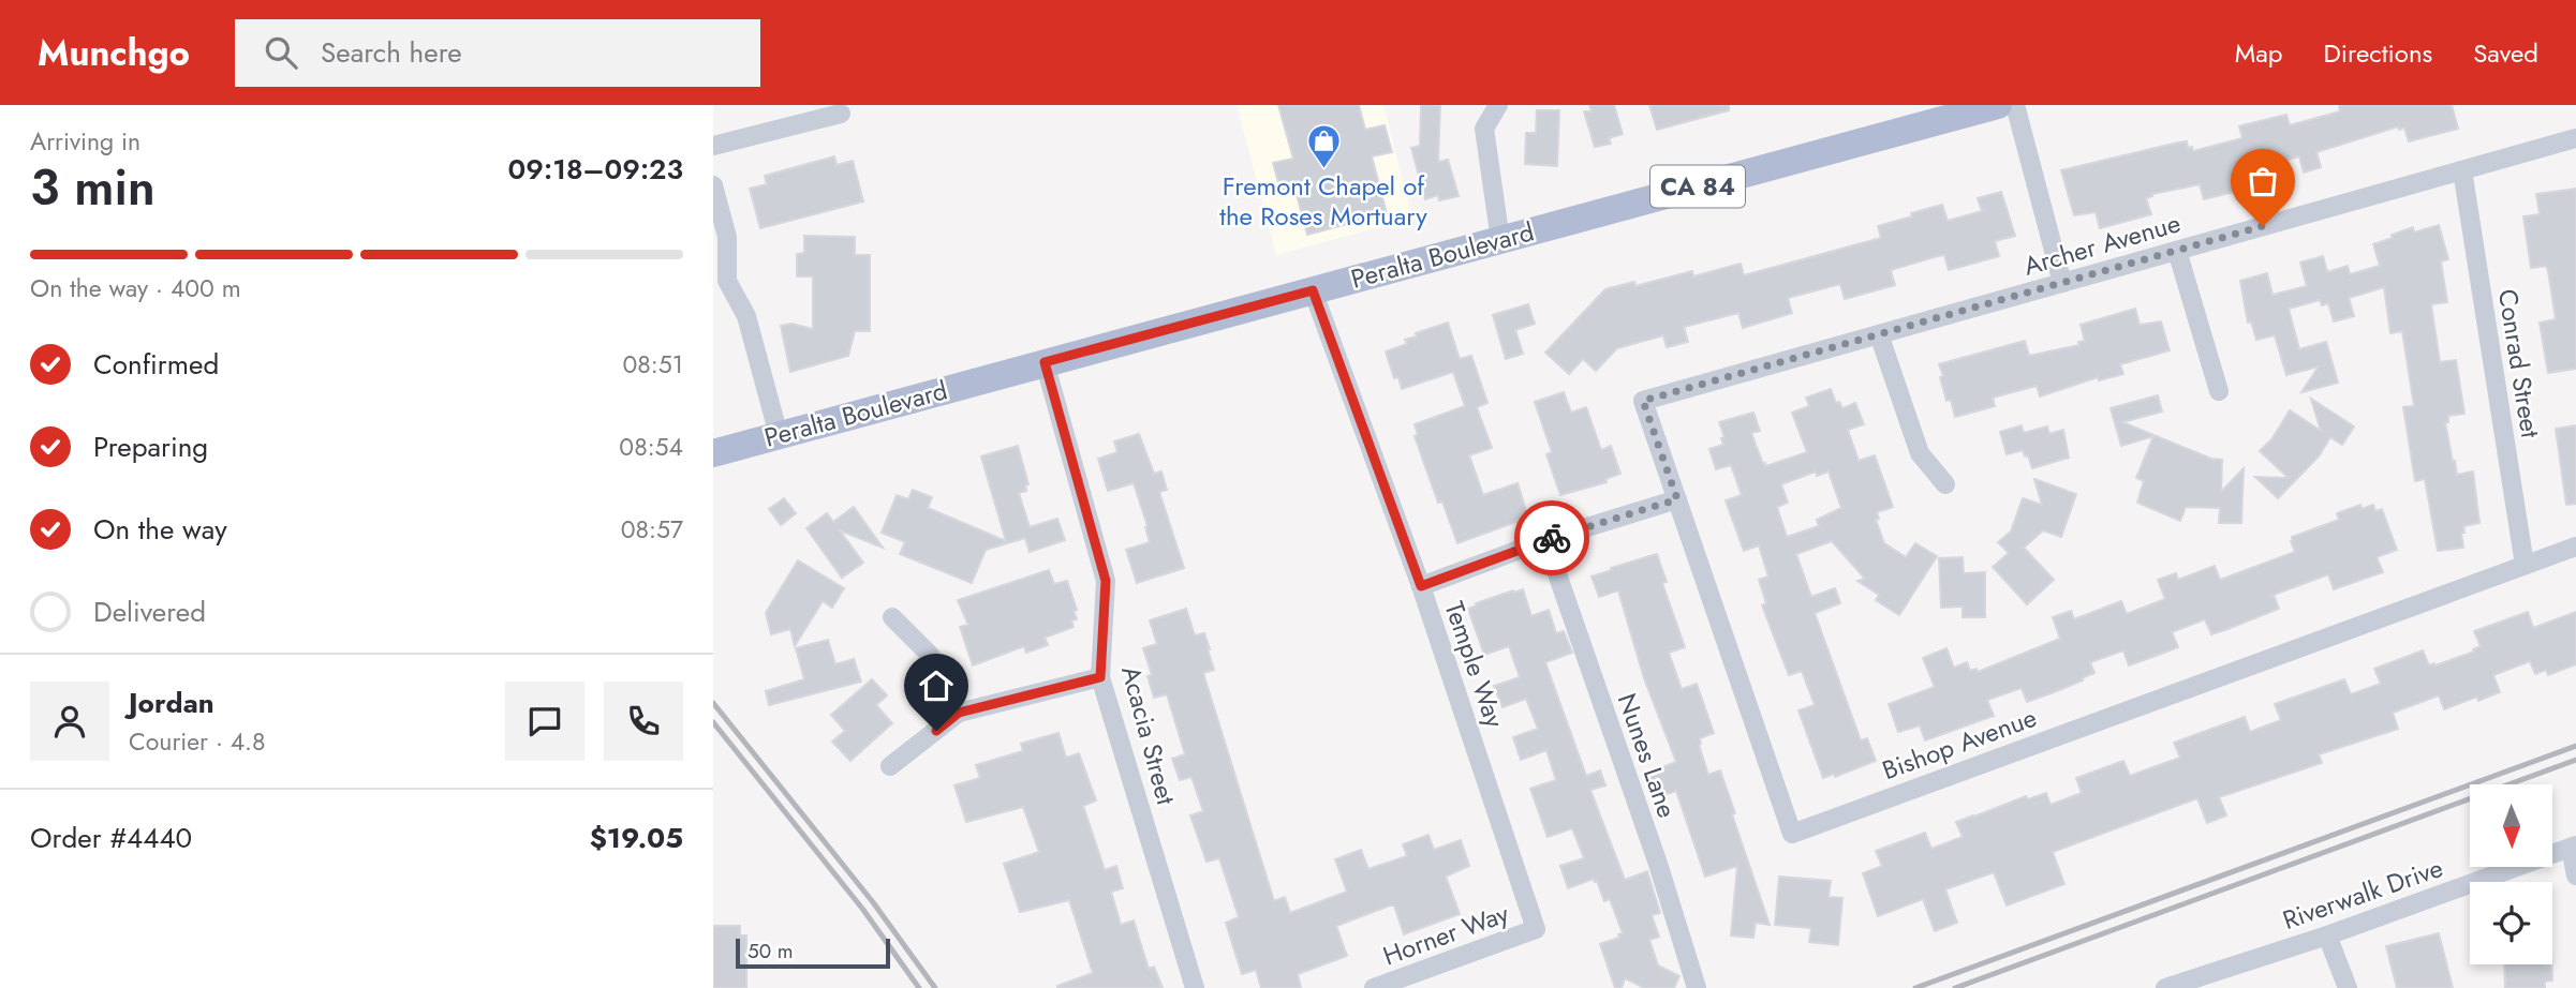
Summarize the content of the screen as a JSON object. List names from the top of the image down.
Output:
{
  "streets": {
    "main road": ["CA 84", "Peralta Boulevard"],
    "street": [
      "Archer Avenue",
      "Conrad Street",
      "Temple Way",
      "Acacia Street",
      "Bishop Avenue",
      "Nunes Lane",
      "Riverwalk Drive",
      "Horner Way"
    ]
  },
  "crossings": [
    ["Archer Avenue", "Conrad Street"],
    ["Archer Avenue", "Bishop Avenue"],
    ["Peralta Boulevard", "Temple Way"],
    ["Peralta Boulevard", "Acacia Street"],
    ["Conrad Street", "Bishop Avenue"],
    ["Temple Way", "Horner Way"]
  ],
  "places": {
    "shop": ["Fremont Chapel of the Roses Mortuary"]
  },
  "scale_bar": "50 m",
  "north": "bottom",
  "page": {
    "header": "Munchgo",
    "search": "Search here",
    "nav": ["Map", "Directions", "Saved"],
    "heading": ["3 min", "Arriving in", "09:18–09:23"],
    "panel": [
      "Jordan",
      "Courier · 4.8",
      "Order #4440",
      "$19.05"
    ],
    "bar": "On the way · 400 m",
    "list": [
      ["Confirmed", "08:51"],
      ["Preparing", "08:54"],
      ["On the way", "08:57"],
      "Delivered"
    ],
    "scale": "50 m"
  }
}
